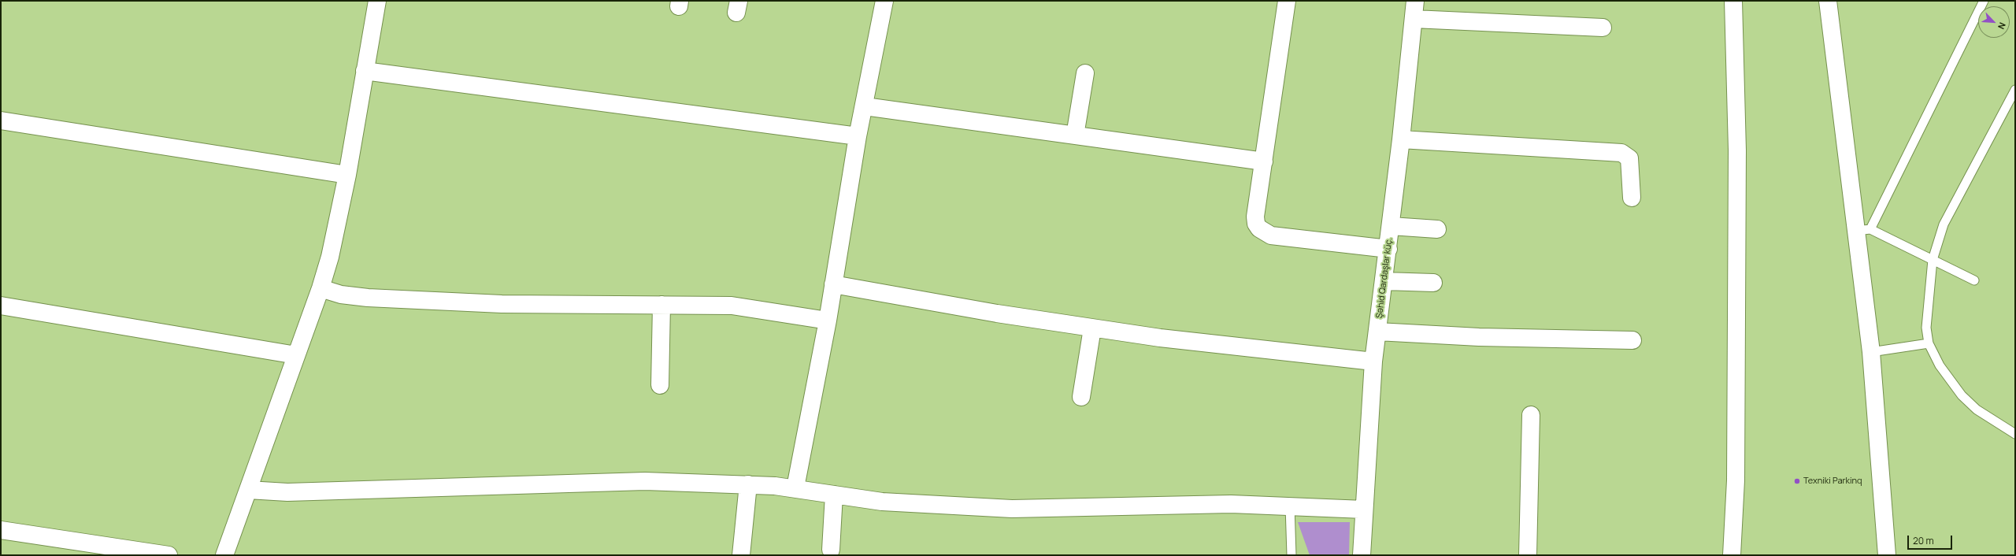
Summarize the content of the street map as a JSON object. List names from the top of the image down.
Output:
{
  "streets": {
    "street": ["Şəhid Qardaşlar küç."]
  },
  "places": ["Texniki Parkinq"],
  "scale_bar": "20 m",
  "north": "bottom right"
}
